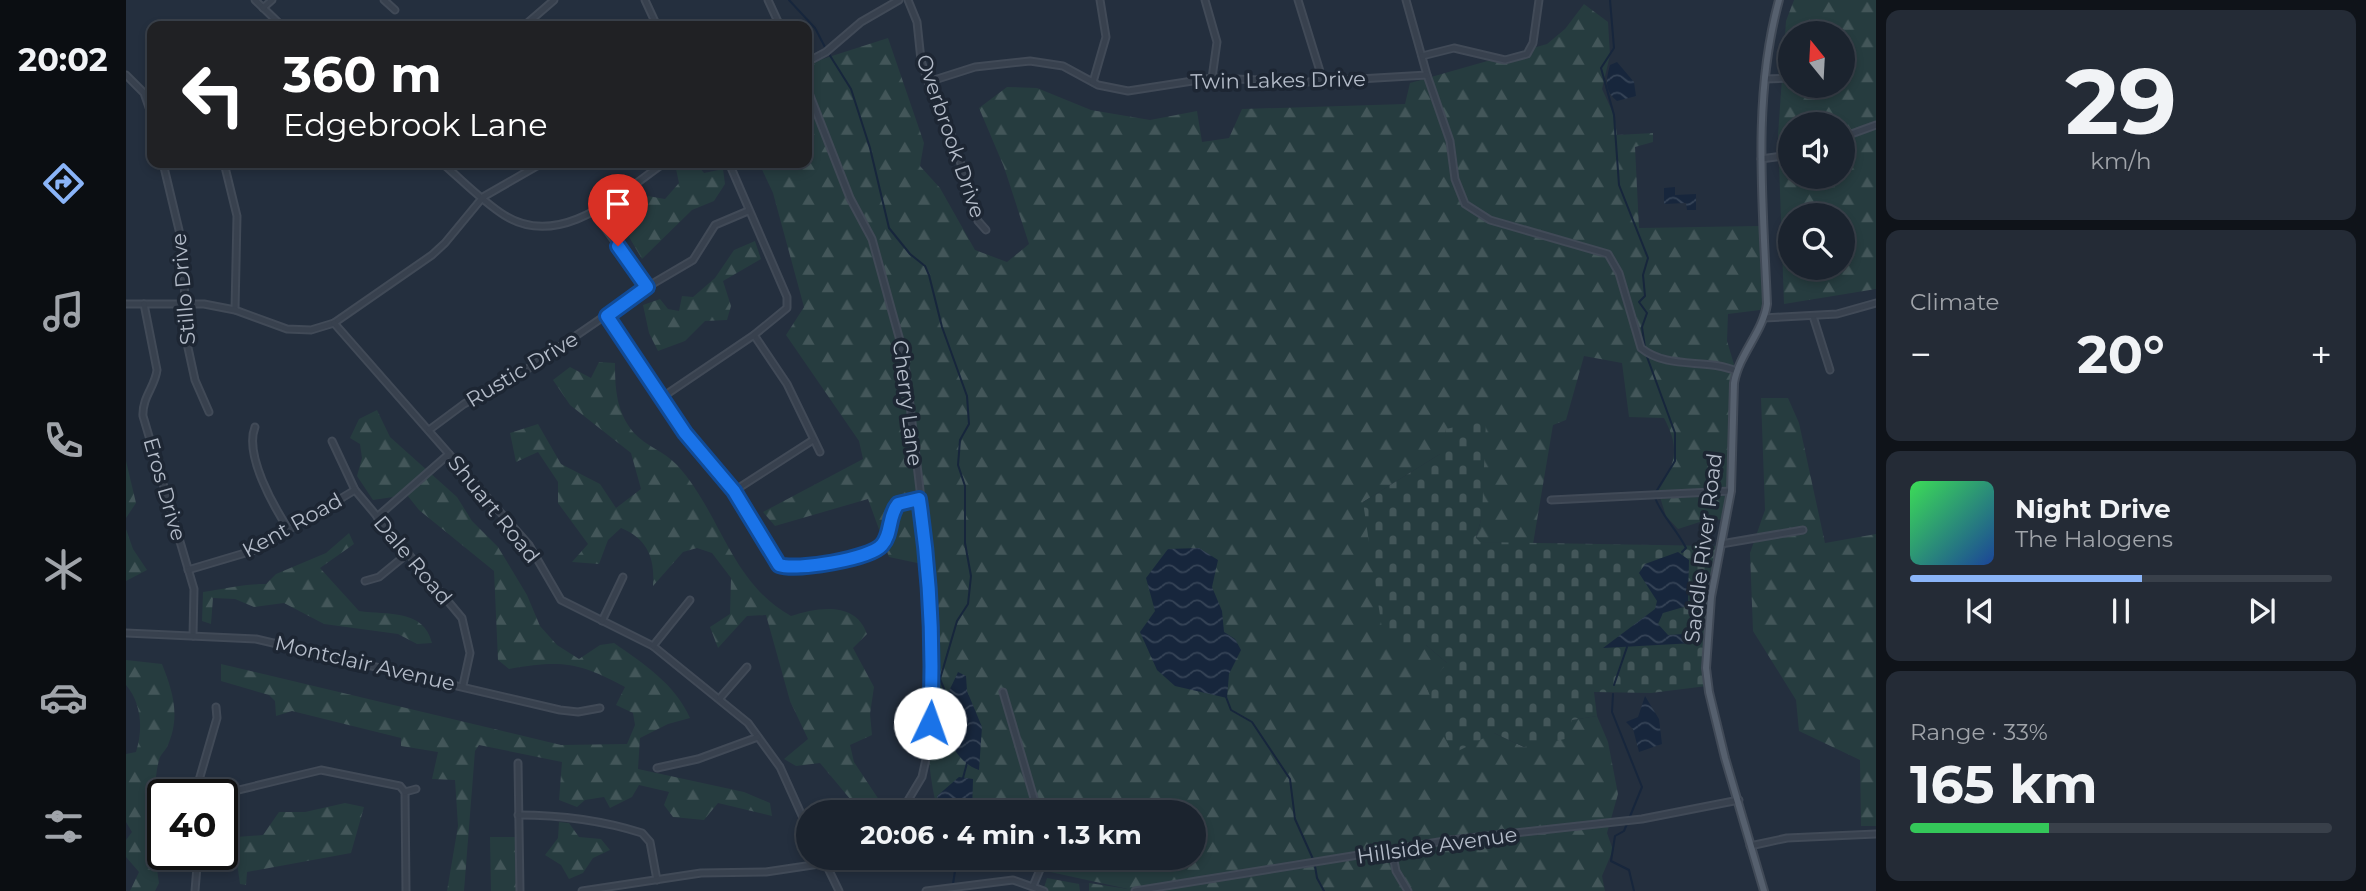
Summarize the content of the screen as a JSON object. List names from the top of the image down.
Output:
{
  "streets": {
    "main road": ["Saddle River Road"],
    "street": [
      "Twin Lakes Drive",
      "Overbrook Drive",
      "Stillo Drive",
      "Rustic Drive",
      "Cherry Lane",
      "Eros Drive",
      "Shuart Road",
      "Kent Road",
      "Dale Road",
      "Montclair Avenue",
      "Hillside Avenue"
    ]
  },
  "crossings": [
    ["Twin Lakes Drive", "Overbrook Drive"],
    ["Rustic Drive", "Shuart Road"],
    ["Eros Drive", "Kent Road"],
    ["Eros Drive", "Montclair Avenue"],
    ["Kent Road", "Dale Road"],
    ["Saddle River Road", "Hillside Avenue"],
    ["Dale Road", "Montclair Avenue"]
  ],
  "north": "top",
  "page": {
    "tabs": "20:02",
    "tile": [
      ["29", "km/h"],
      "Climate",
      ["Range · 33%", "165 km"]
    ],
    "turn": ["360 m", "Edgebrook Lane"],
    "heat": ["−", "20°", "+"],
    "song": ["Night Drive", "The Halogens"],
    "limit": "40",
    "trip": "20:06 · 4 min · 1.3 km"
  }
}
